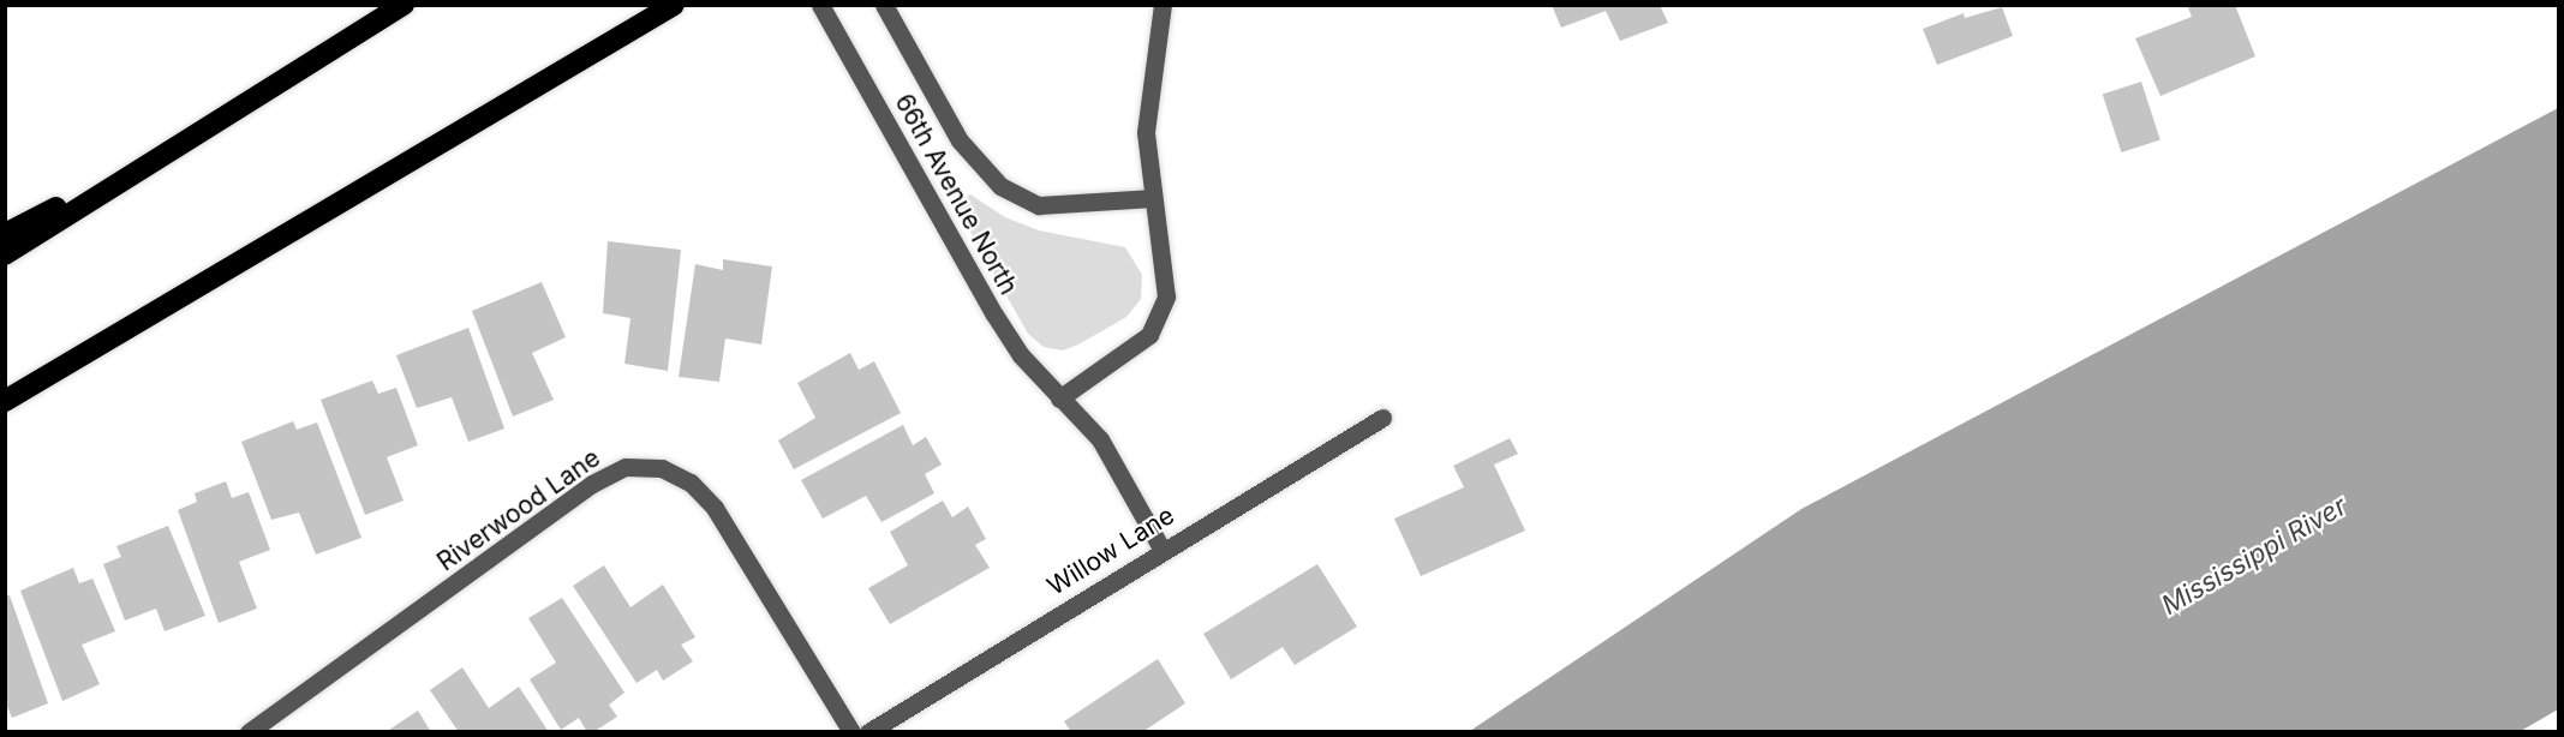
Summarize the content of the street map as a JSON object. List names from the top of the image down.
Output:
{
  "streets": {
    "street": ["66th Avenue North", "Riverwood Lane", "Willow Lane"]
  },
  "crossings": [
    ["66th Avenue North", "Willow Lane"]
  ],
  "water": ["Mississippi River"]
}
